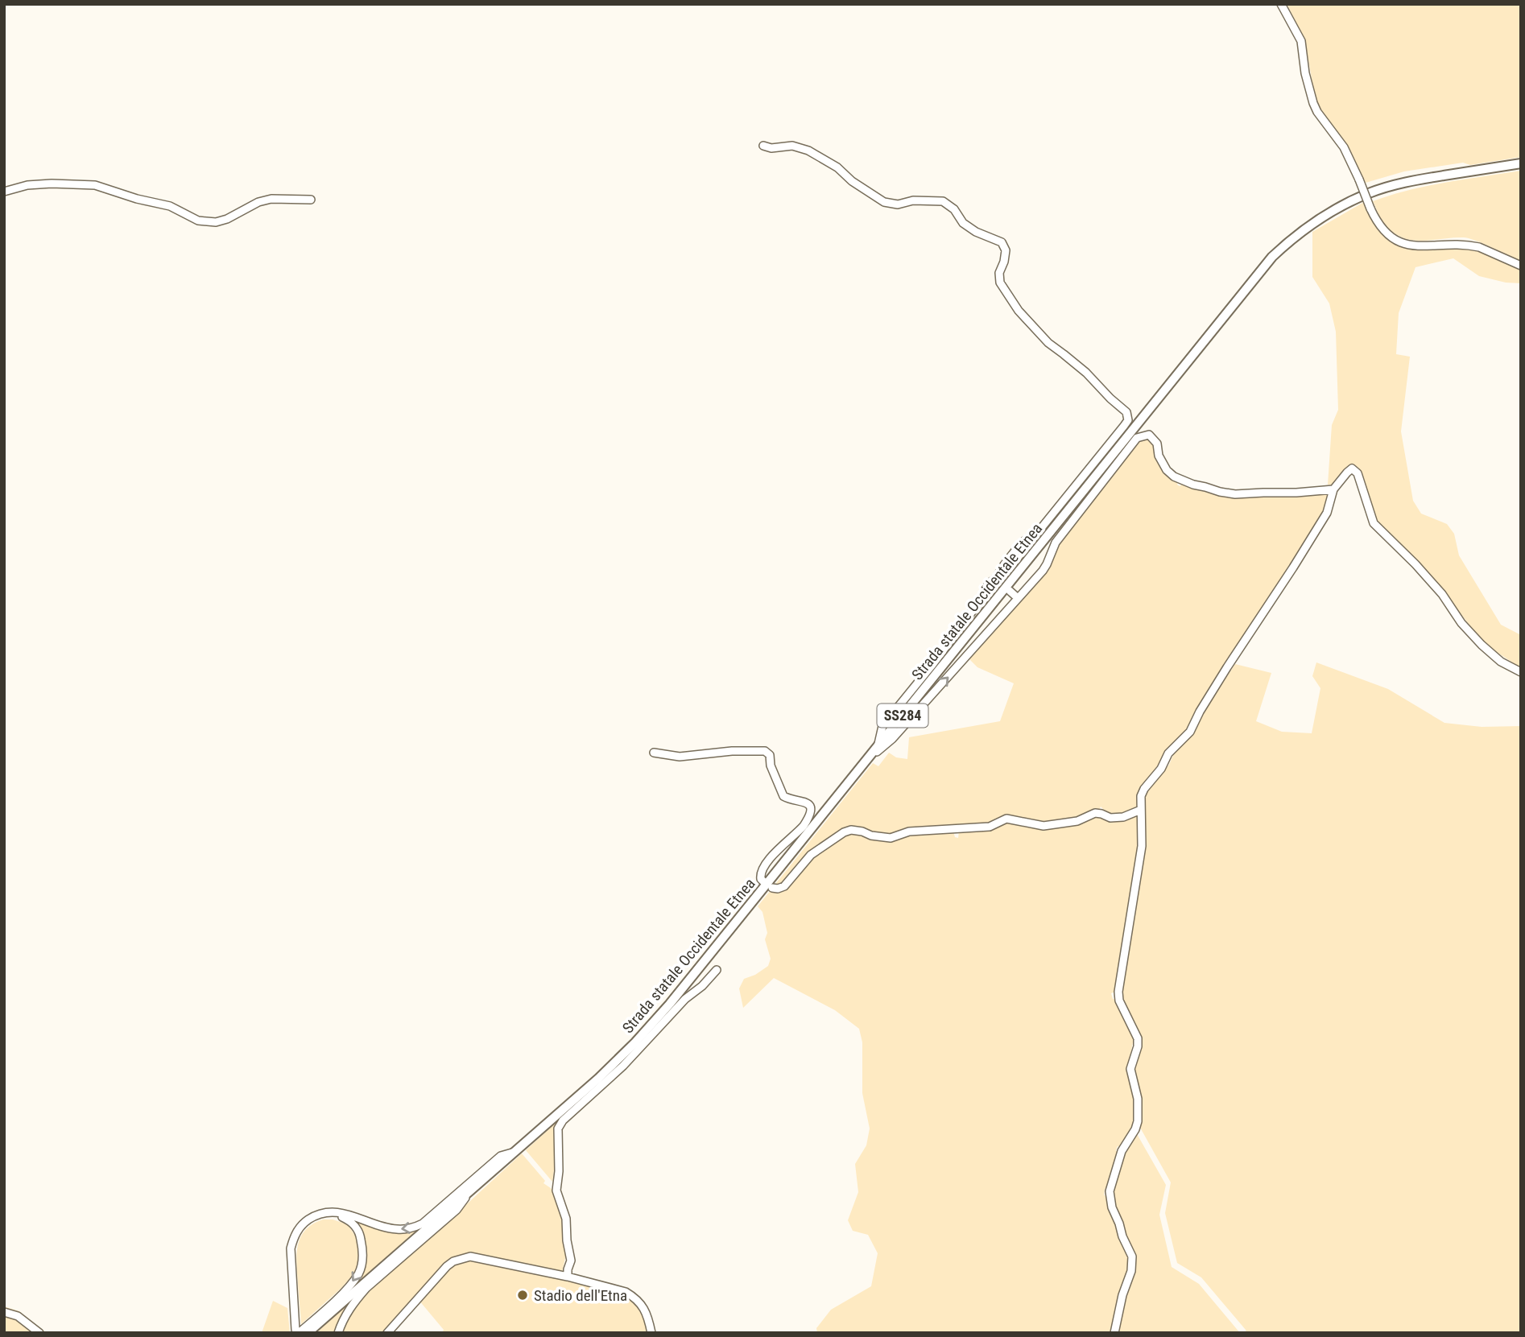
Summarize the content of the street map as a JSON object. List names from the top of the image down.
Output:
{
  "streets": {
    "main road": ["Strada statale Occidentale Etnea", "SS284"]
  },
  "places": ["Stadio dell'Etna"]
}
